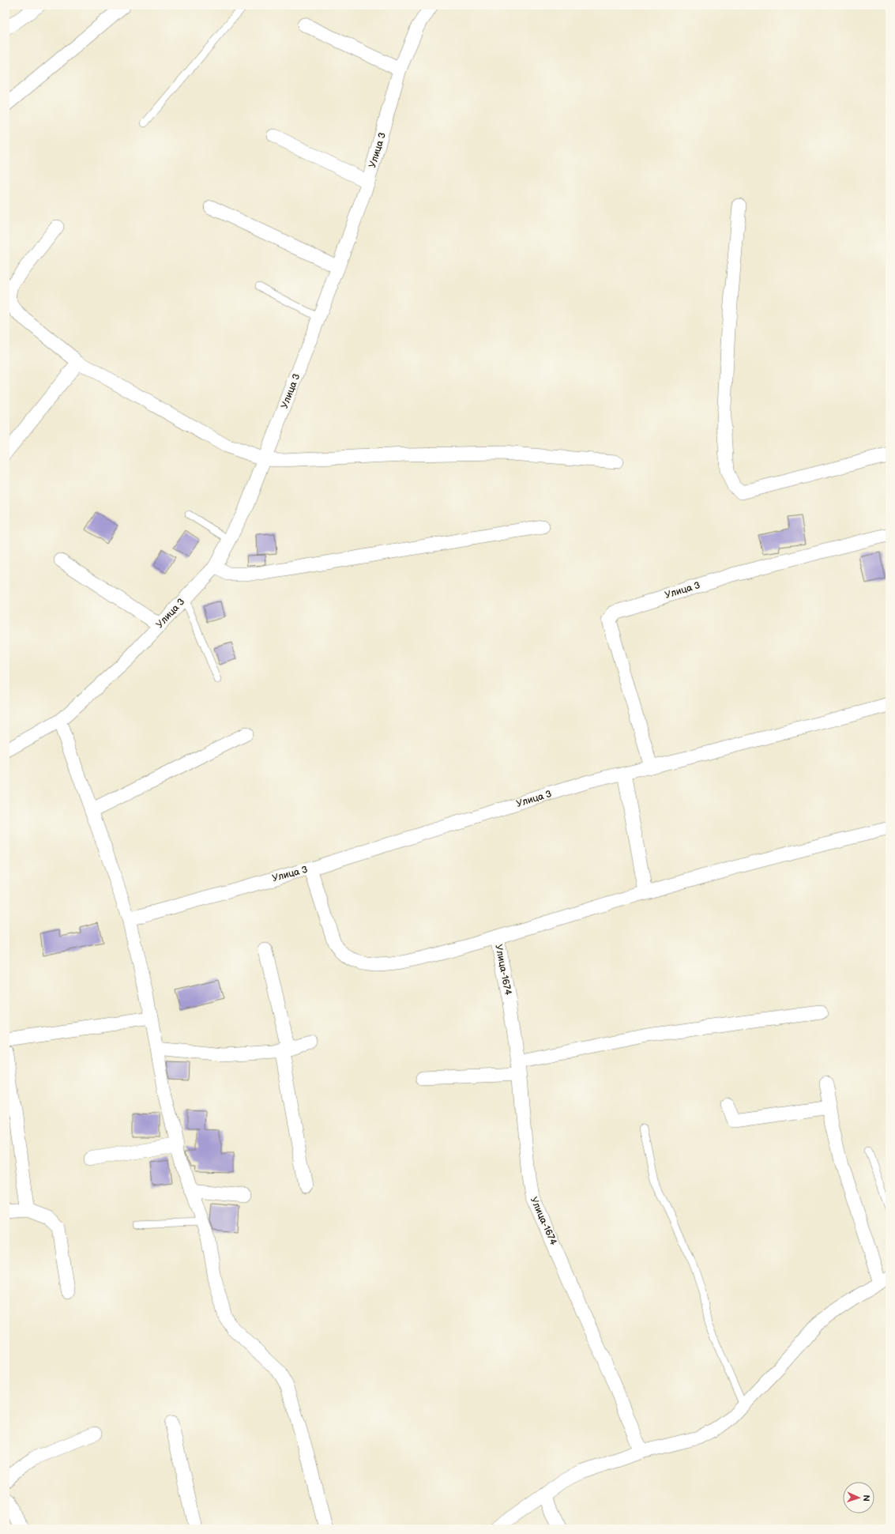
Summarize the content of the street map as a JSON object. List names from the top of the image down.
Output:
{
  "streets": {
    "street": ["Улица 3", "Улица-1674"]
  },
  "north": "right"
}
